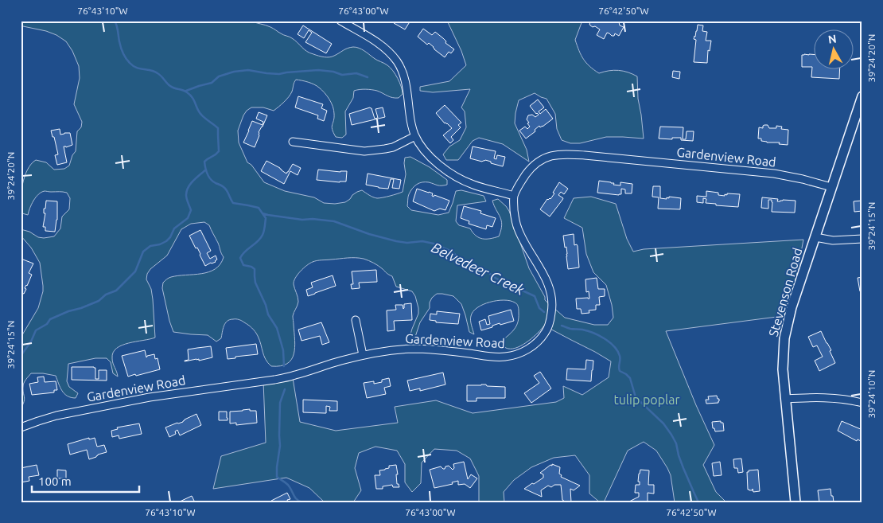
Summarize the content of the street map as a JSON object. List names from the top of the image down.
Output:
{
  "streets": {
    "street": ["Gardenview Road", "Stevenson Road"]
  },
  "crossings": [
    ["Gardenview Road", "Stevenson Road"]
  ],
  "water": ["Belvedeer Creek"],
  "parks": ["tulip poplar"],
  "scale_bar": "100 m",
  "north": "top",
  "coordinates": [
    "76°43'10\"W",
    "76°43'00\"W",
    "76°42'50\"W",
    "39°24'20\"N",
    "39°24'15\"N",
    "39°24'10\"N"
  ]
}
